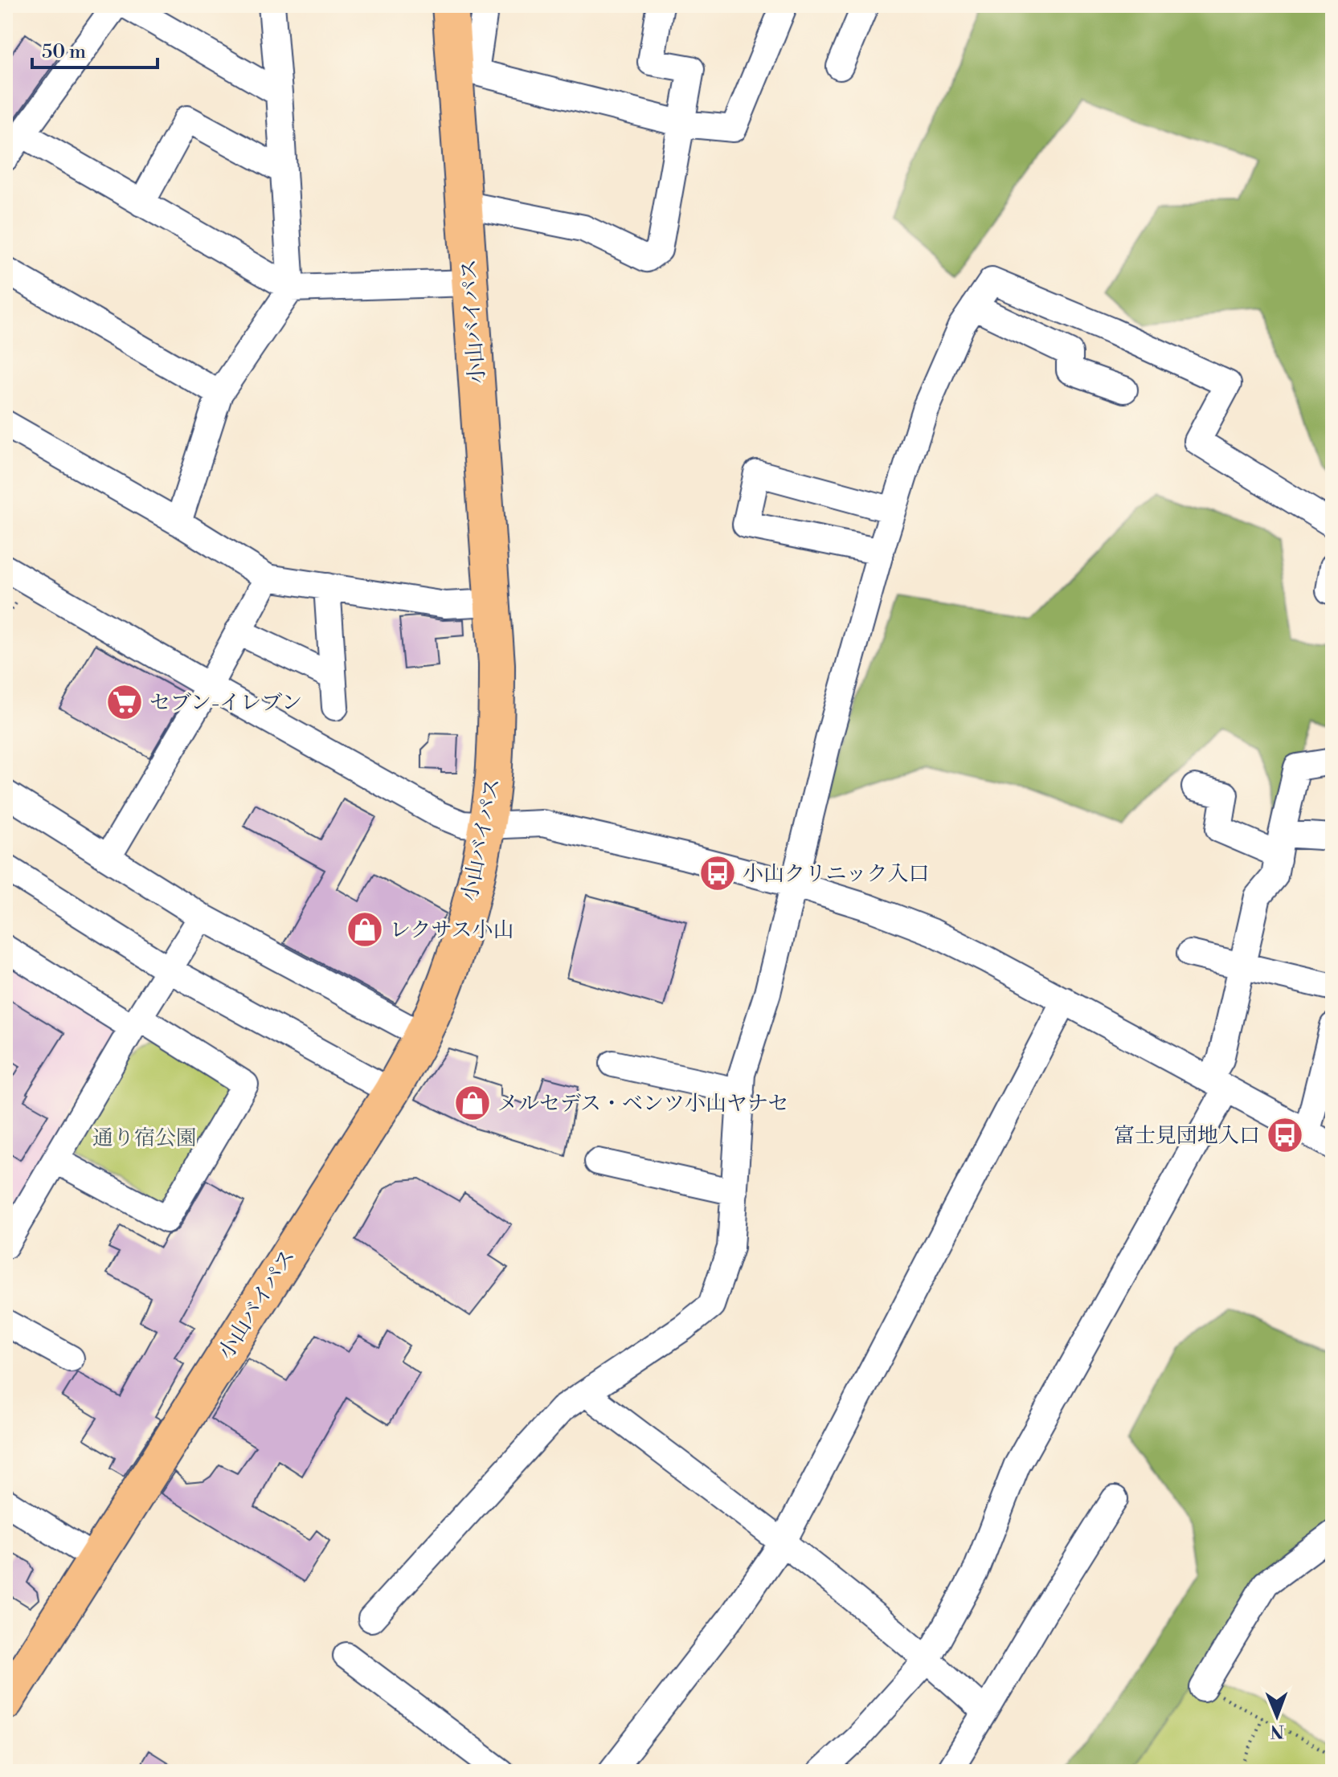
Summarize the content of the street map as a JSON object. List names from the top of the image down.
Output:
{
  "streets": {
    "highway": ["小山バイパス"]
  },
  "parks": ["通り宿公園"],
  "places": {
    "supermarket": ["セブン-イレブン"],
    "bus stop": ["小山クリニック入口", "富士見団地入口"],
    "shop": ["レクサス小山", "メルセデス・ベンツ小山ヤナセ"]
  },
  "scale_bar": "50 m",
  "north": "bottom"
}
